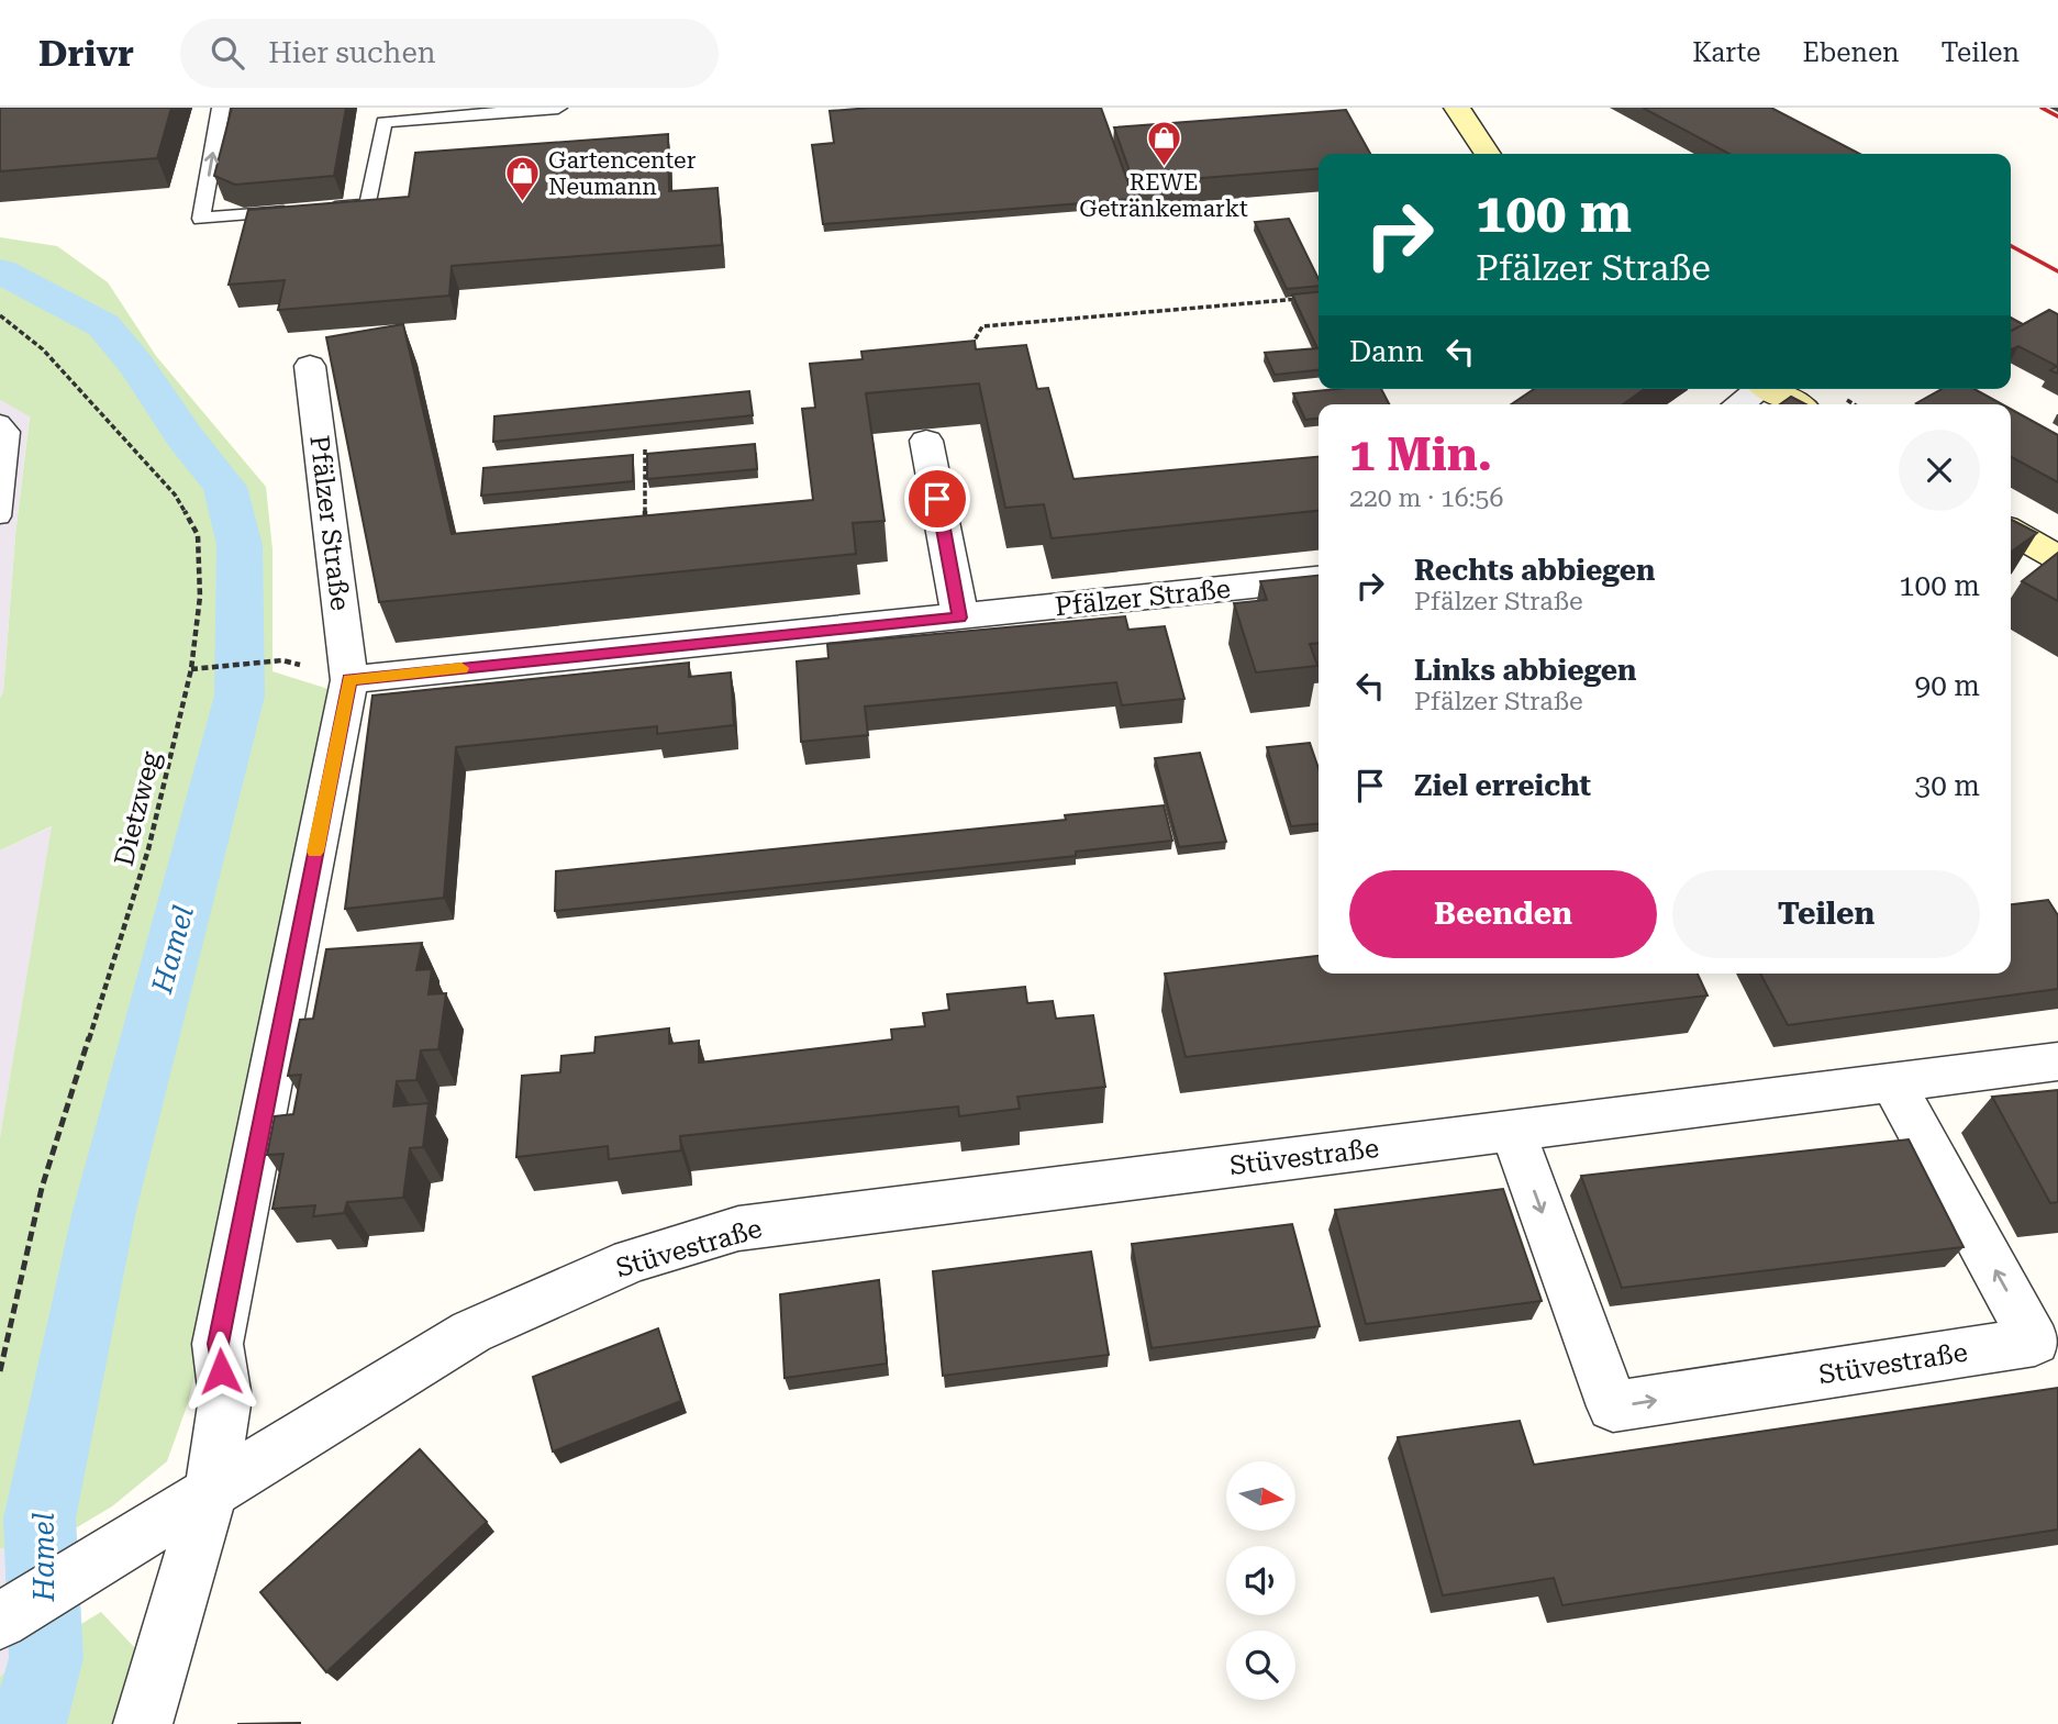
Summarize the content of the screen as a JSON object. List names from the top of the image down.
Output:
{
  "streets": {
    "street": ["Pfälzer Straße", "Stüvestraße"],
    "path": ["Dietzweg"]
  },
  "crossings": [
    ["Pfälzer Straße", "Stüvestraße"]
  ],
  "water": ["Hamel"],
  "places": {
    "shop": ["REWE Getränkemarkt", "Gartencenter Neumann"]
  },
  "north": "right",
  "page": {
    "header": "Drivr",
    "search": "Hier suchen",
    "nav": ["Karte", "Ebenen", "Teilen"],
    "turn": ["100 m", "Pfälzer Straße"],
    "then": "Dann",
    "heading": ["1 Min.", "220 m · 16:56"],
    "list": [
      {
        "name": "Rechts abbiegen",
        "note": "Pfälzer Straße",
        "value": "100 m"
      },
      {
        "name": "Links abbiegen",
        "note": "Pfälzer Straße",
        "value": "90 m"
      },
      {
        "name": "Ziel erreicht",
        "value": "30 m"
      }
    ],
    "buttons": ["Beenden", "Teilen"]
  }
}
